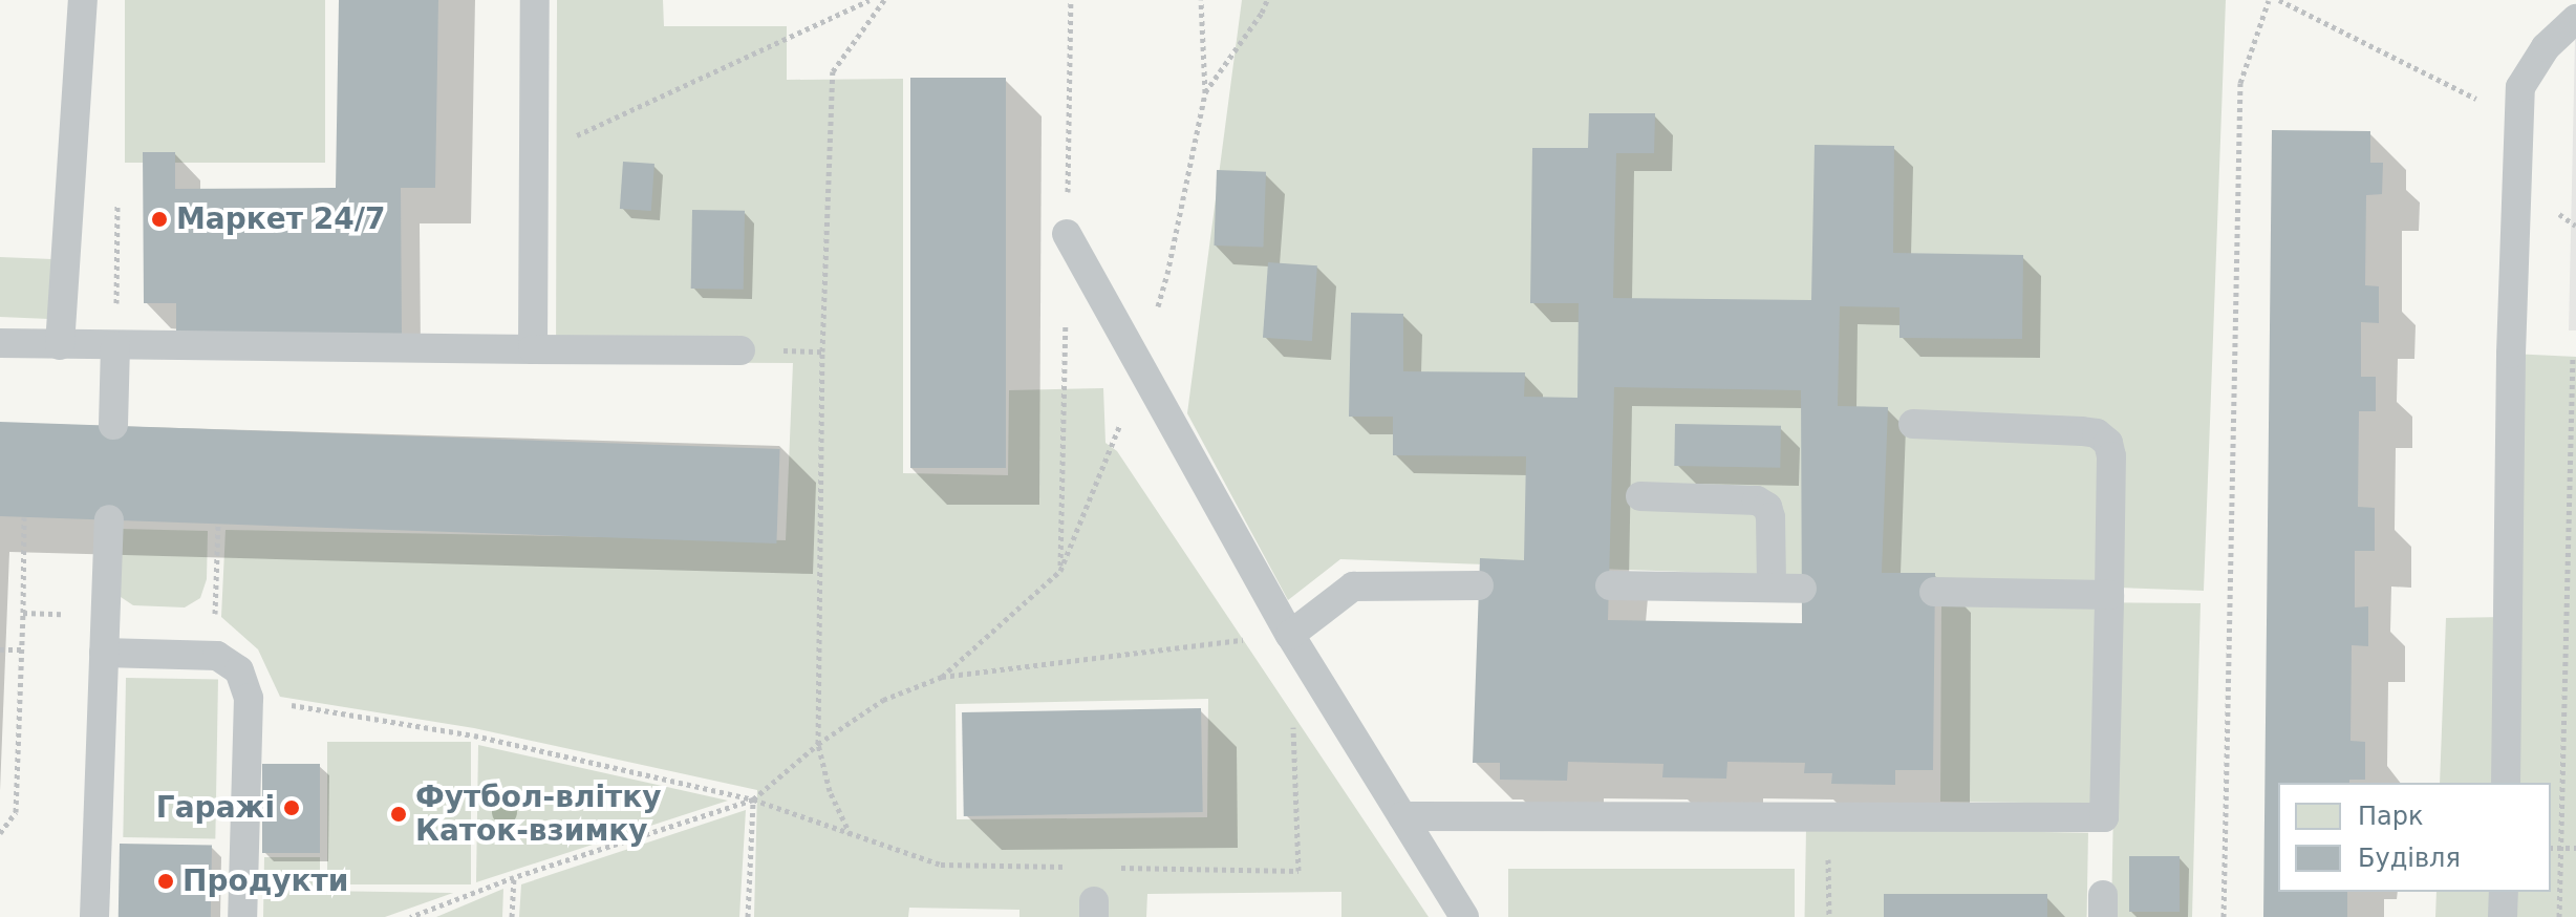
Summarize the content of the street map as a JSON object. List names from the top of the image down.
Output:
{
  "places": [
    "Маркет 24/7",
    "Гаражі",
    "Футбол-влітку Каток-взимку",
    "Продукти"
  ],
  "legend": ["Парк", "Будівля"]
}
